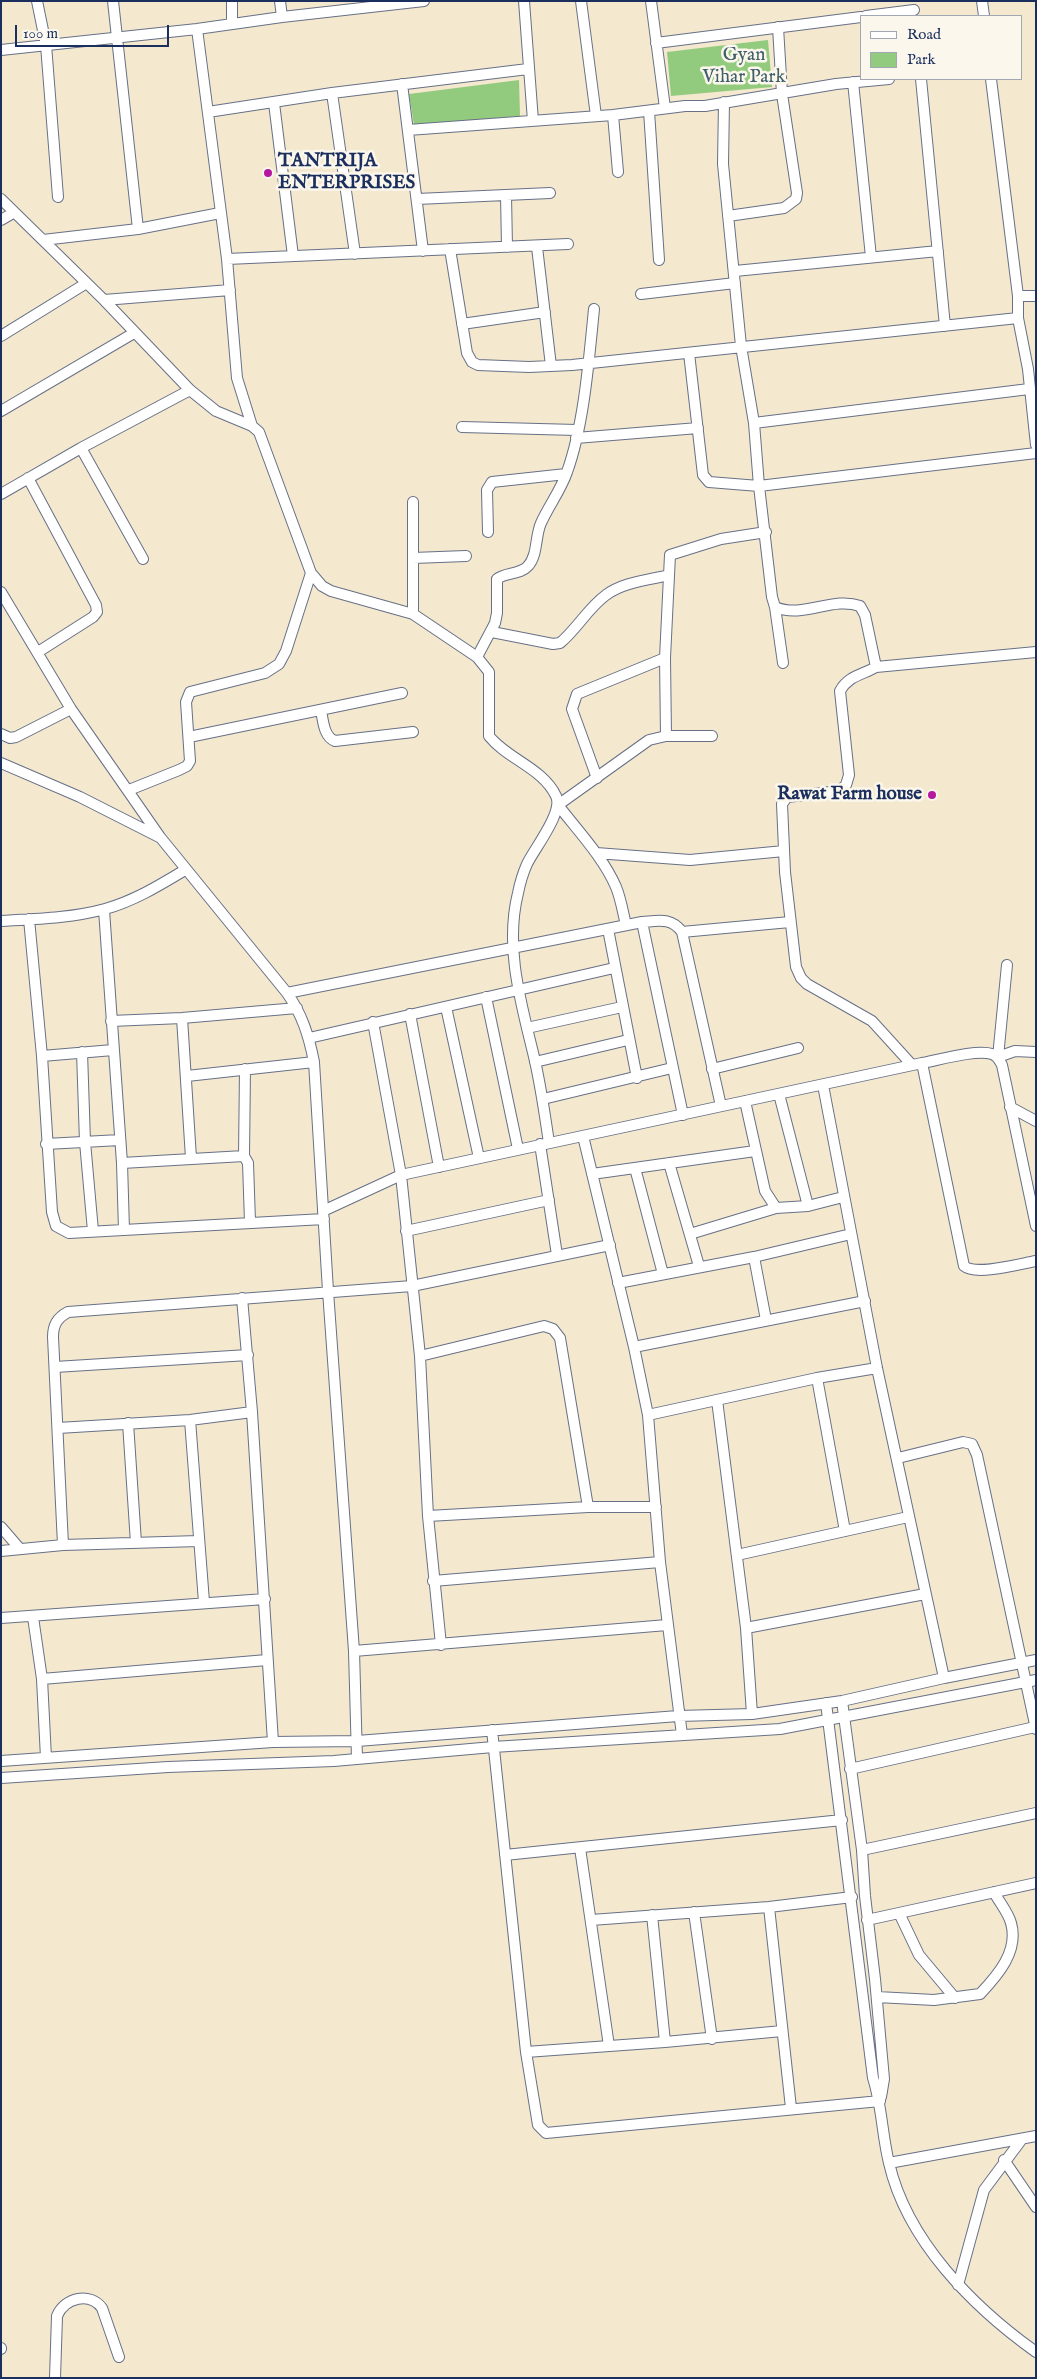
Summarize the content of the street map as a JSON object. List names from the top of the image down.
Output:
{
  "parks": ["Gyan Vihar Park"],
  "places": ["TANTRIJA ENTERPRISES", "Rawat Farm house"],
  "legend": ["Road", "Park"],
  "scale_bar": "100 m"
}
